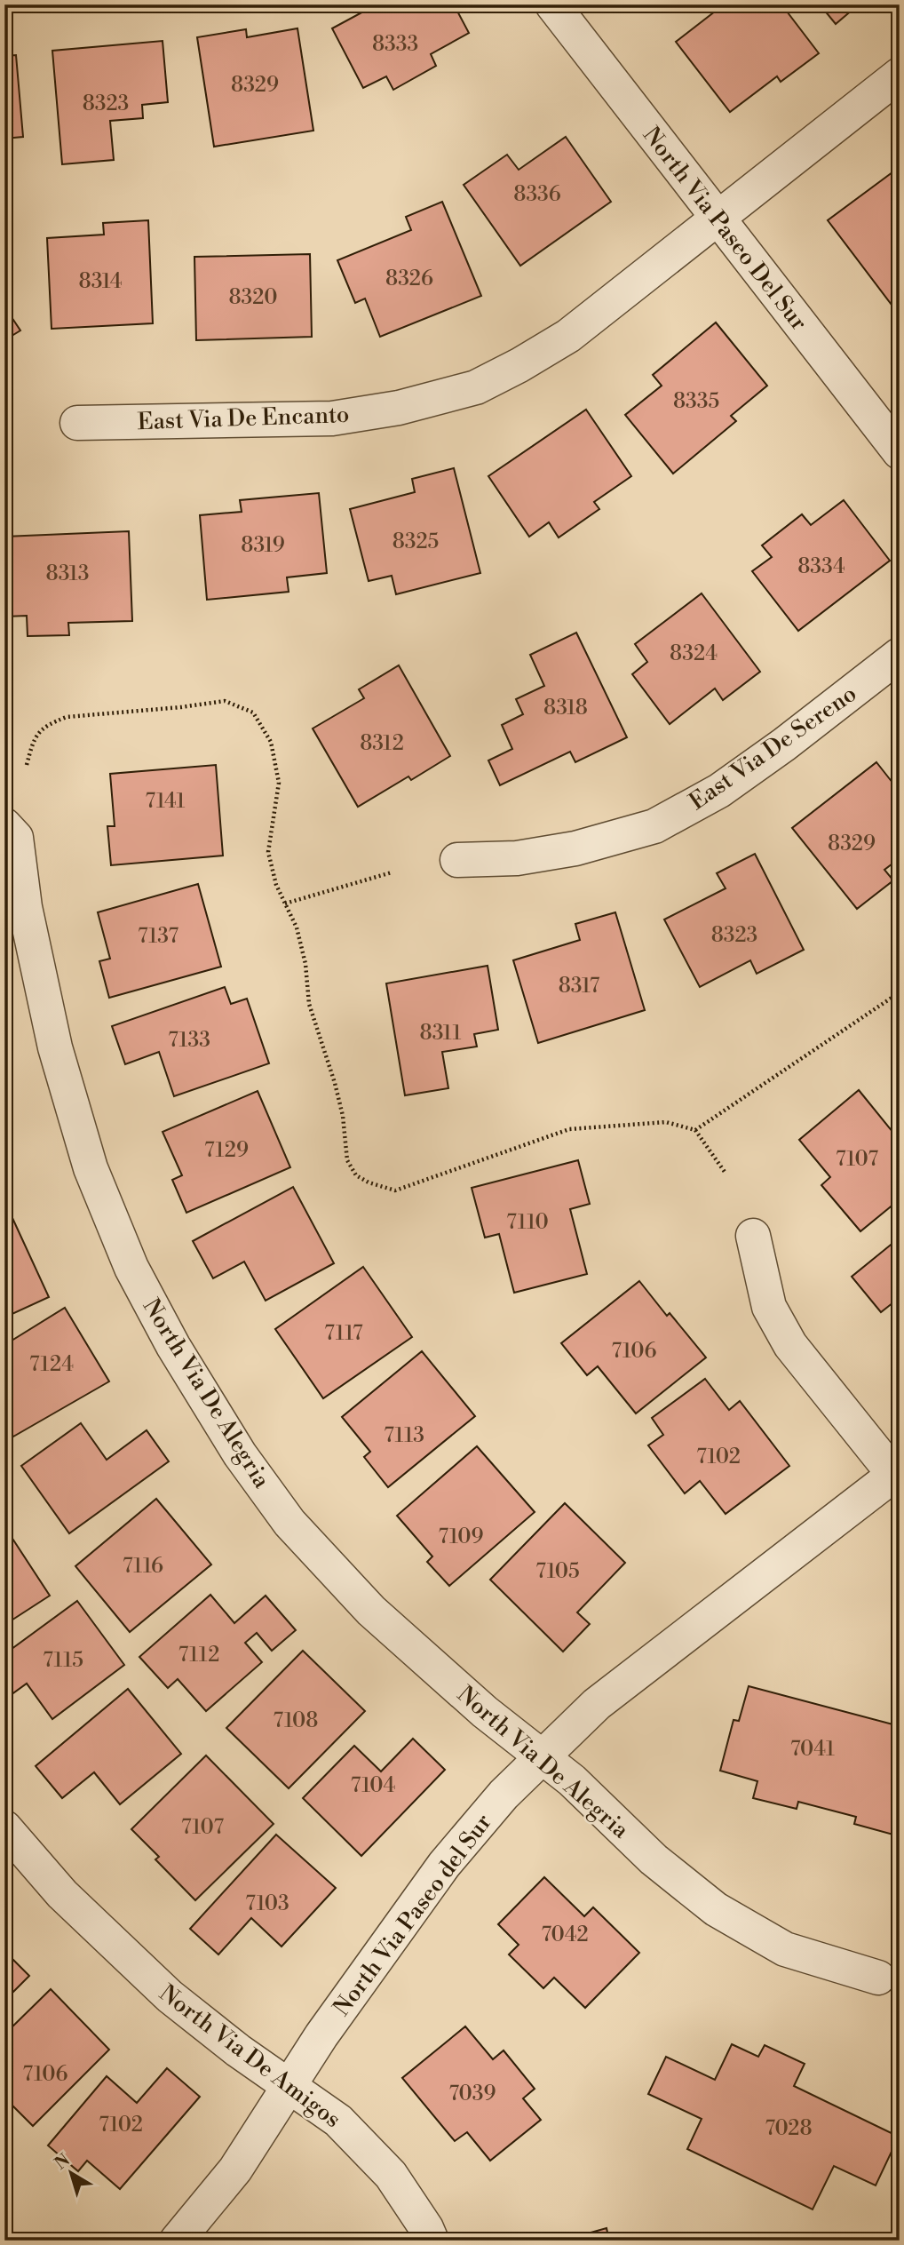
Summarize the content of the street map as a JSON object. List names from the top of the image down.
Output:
{
  "streets": {
    "street": [
      "North Via Paseo Del Sur",
      "East Via De Encanto",
      "East Via De Sereno",
      "North Via De Alegria",
      "North Via Paseo del Sur",
      "North Via De Amigos"
    ]
  },
  "crossings": [
    ["North Via Paseo Del Sur", "East Via De Encanto"],
    ["North Via De Alegria", "North Via Paseo del Sur"],
    ["North Via Paseo del Sur", "North Via De Amigos"]
  ],
  "house_numbers": [
    "8333",
    "8329",
    "8323",
    "8336",
    "8326",
    "8314",
    "8320",
    "8335",
    "8325",
    "8319",
    "8334",
    "8313",
    "8324",
    "8318",
    "8312",
    "7141",
    "8329",
    "8323",
    "7137",
    "8317",
    "8311",
    "7133",
    "7129",
    "7107",
    "7110",
    "7117",
    "7106",
    "7124",
    "7113",
    "7102",
    "7109",
    "7116",
    "7105",
    "7112",
    "7115",
    "7108",
    "7041",
    "7104",
    "7107",
    "7103",
    "7042",
    "7106",
    "7039",
    "7102",
    "7028"
  ],
  "north": "top left"
}
